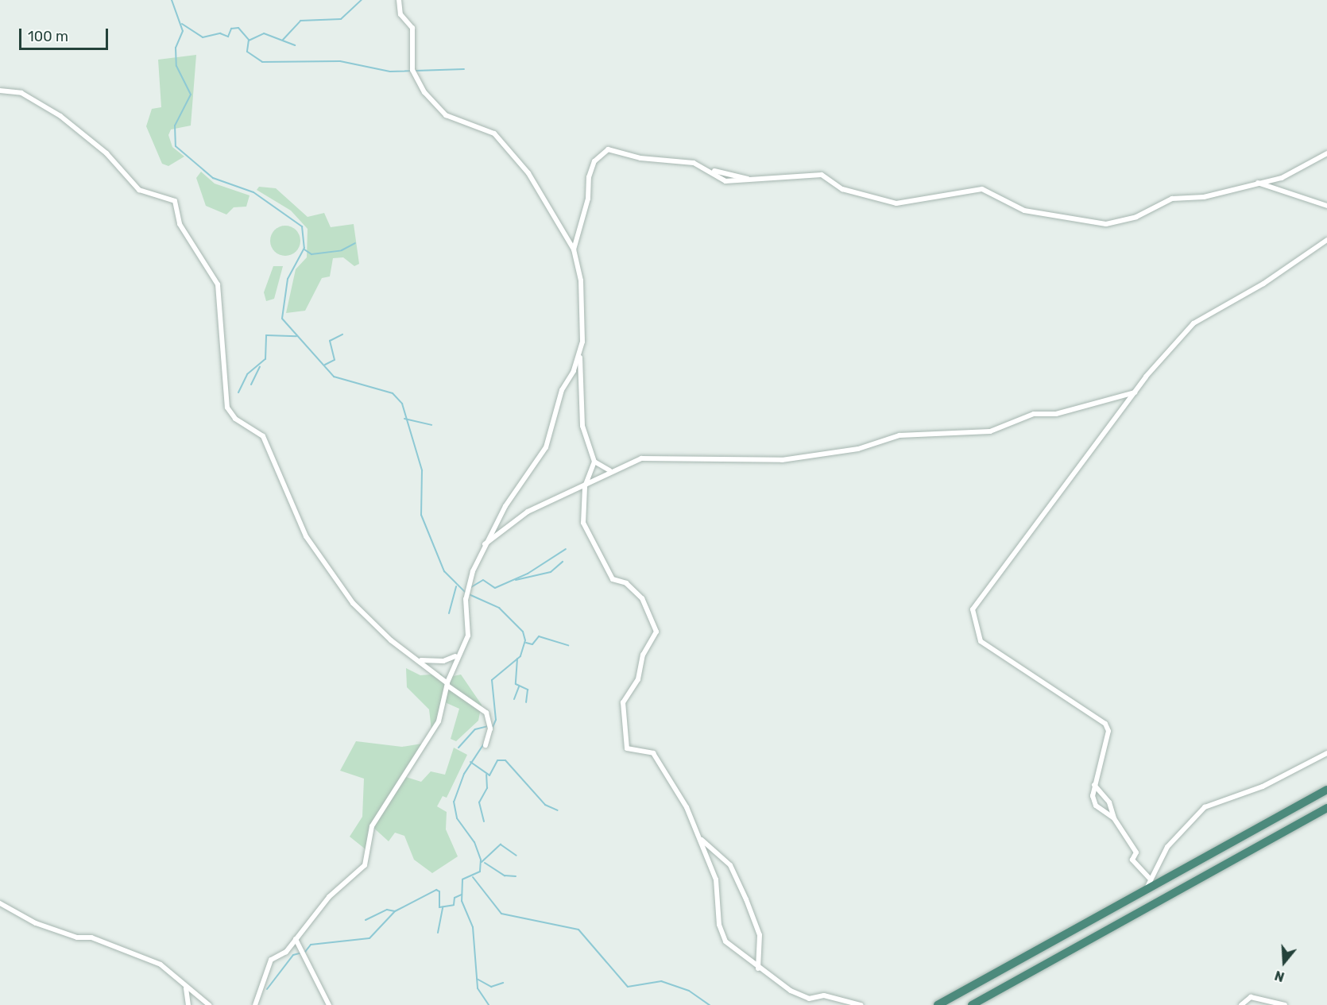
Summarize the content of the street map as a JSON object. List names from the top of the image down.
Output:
{
  "scale_bar": "100 m",
  "north": "bottom"
}
